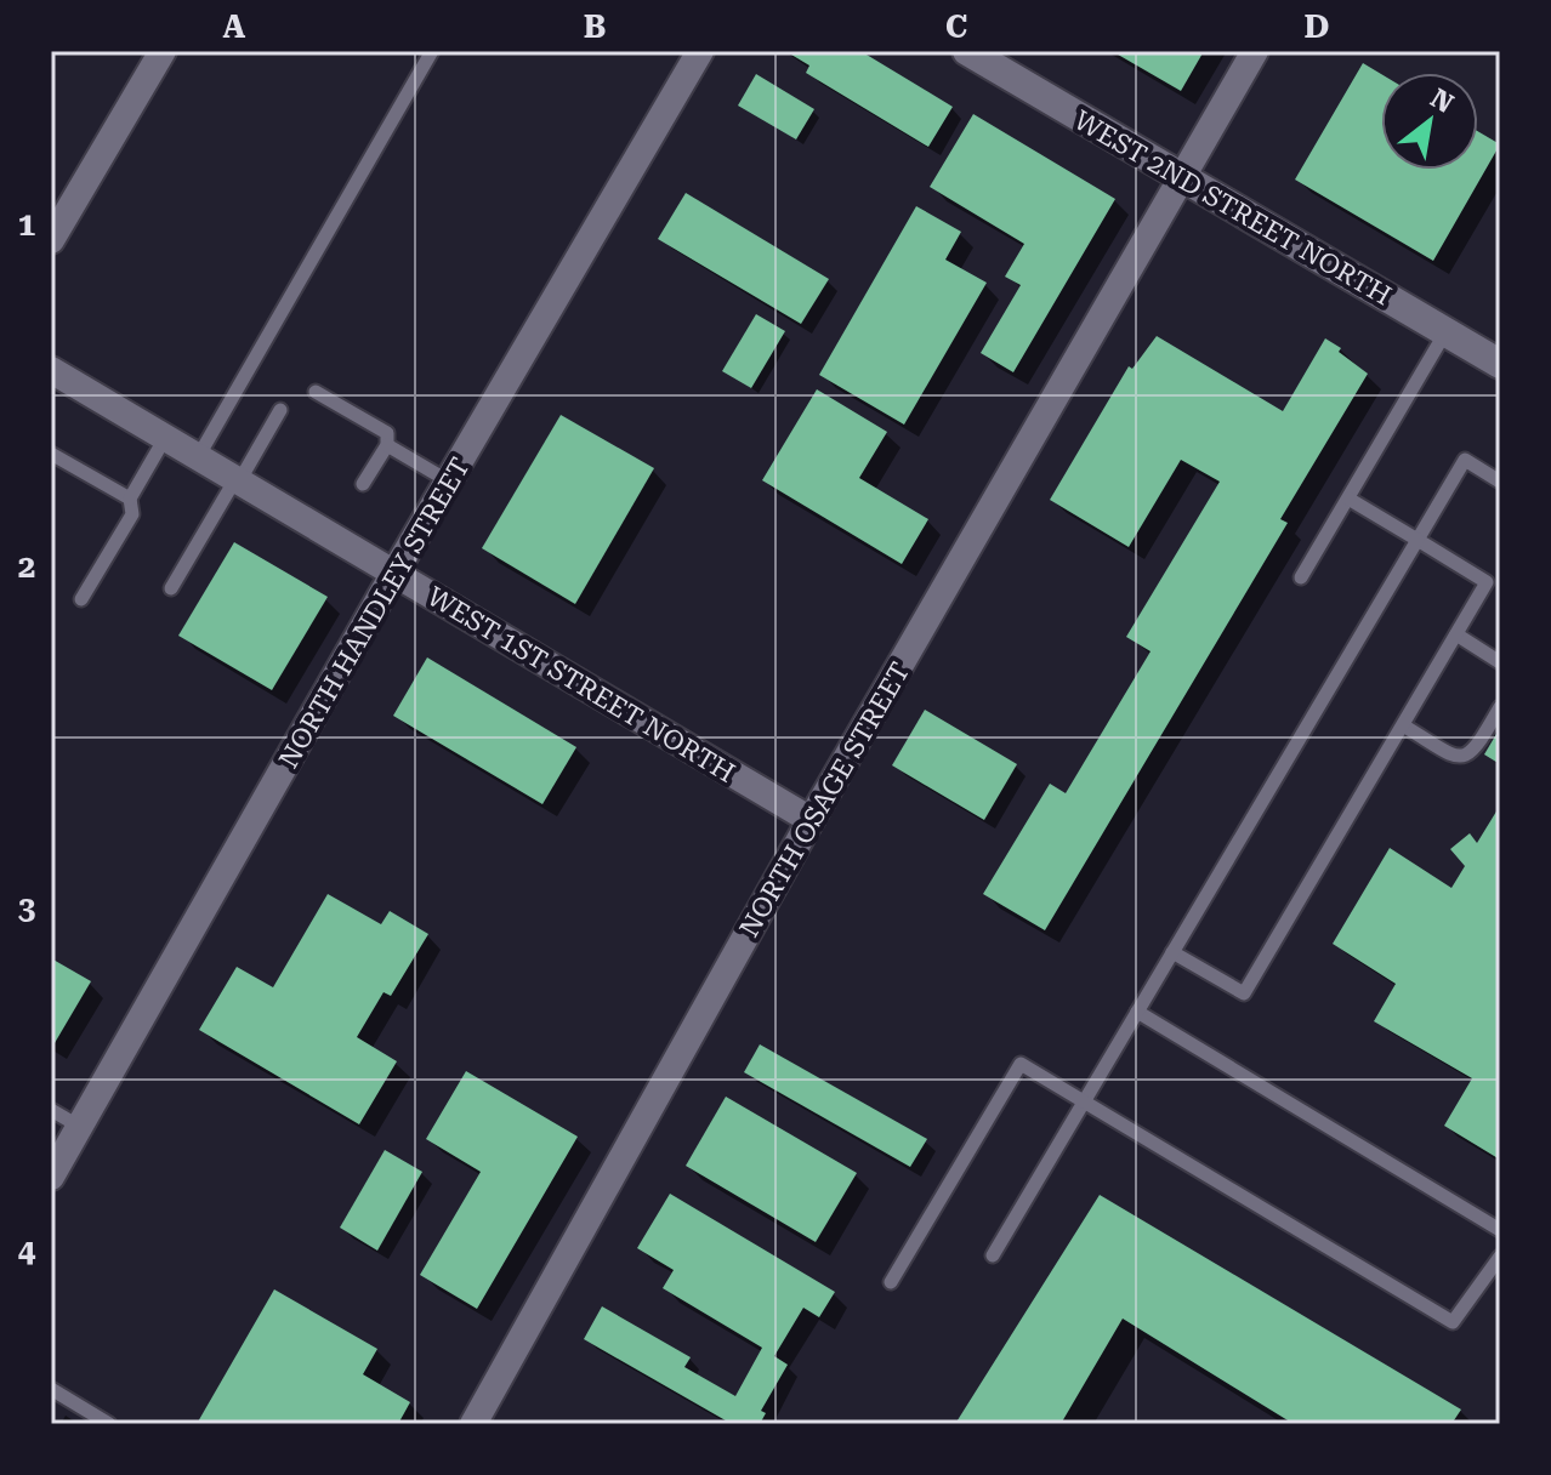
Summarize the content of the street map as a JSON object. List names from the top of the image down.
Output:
{
  "streets": {
    "street": [
      "WEST 2ND STREET NORTH",
      "NORTH HANDLEY STREET",
      "WEST 1ST STREET NORTH",
      "NORTH OSAGE STREET"
    ]
  },
  "crossings": [
    ["WEST 2ND STREET NORTH", "NORTH OSAGE STREET"],
    ["NORTH HANDLEY STREET", "WEST 1ST STREET NORTH"],
    ["WEST 1ST STREET NORTH", "NORTH OSAGE STREET"]
  ],
  "north": "top right",
  "grid": {
    "columns": [
      "A",
      "B",
      "C",
      "D"
    ],
    "rows": [
      "1",
      "2",
      "3",
      "4"
    ]
  }
}
